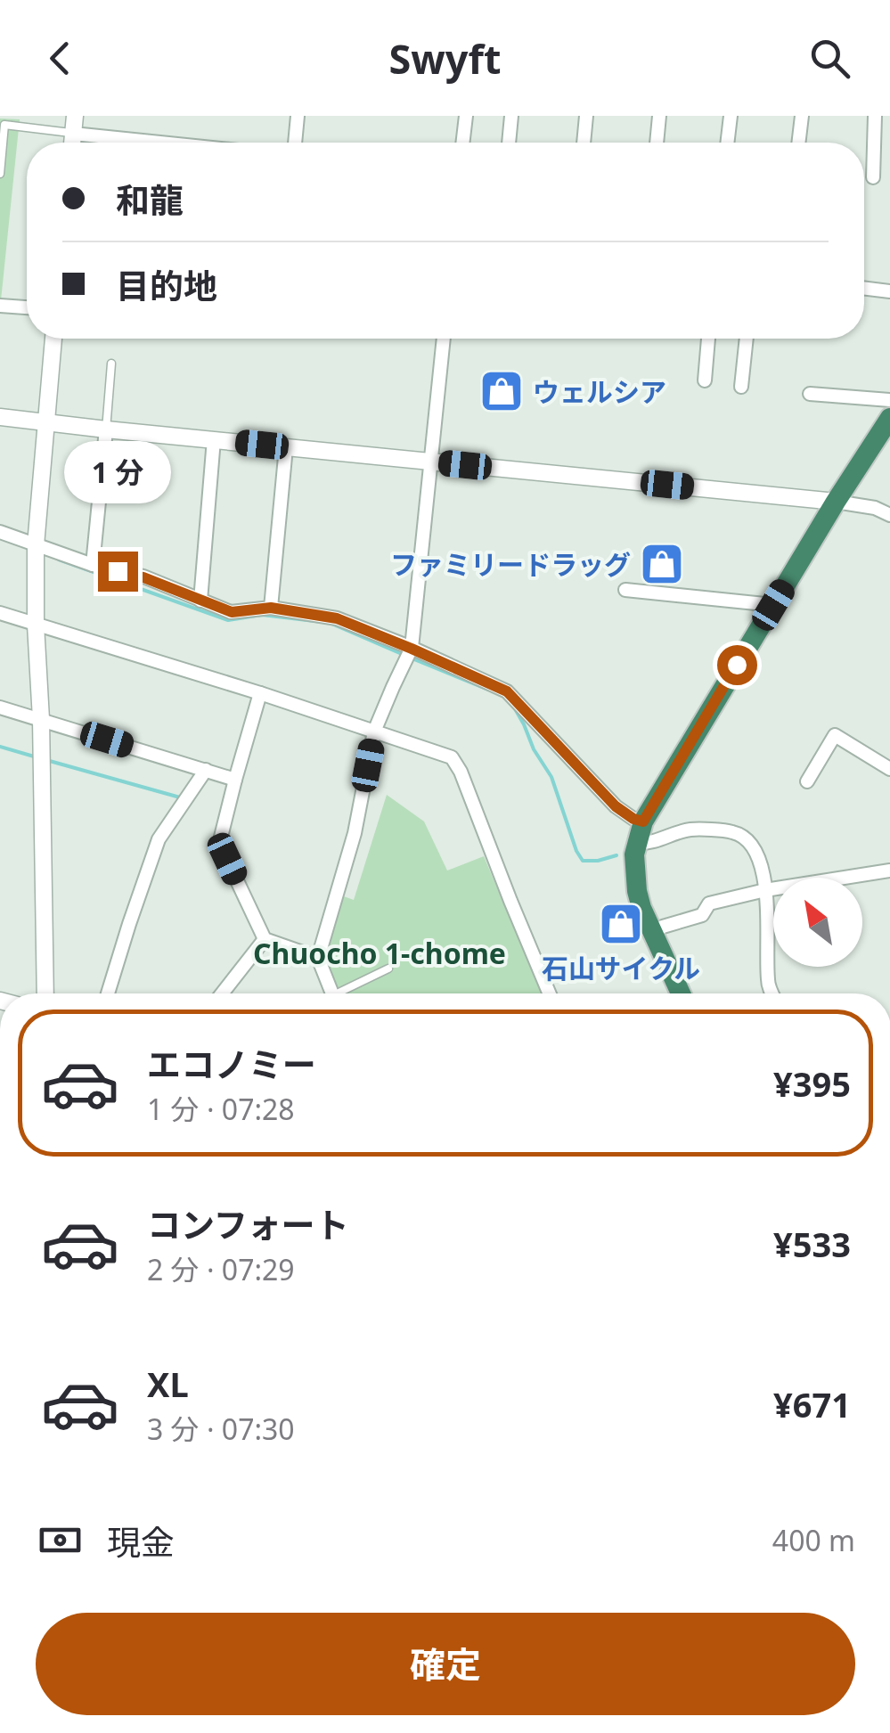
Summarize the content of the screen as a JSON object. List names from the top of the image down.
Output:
{
  "districts": ["Chuocho 1-chome"],
  "places": {
    "shop": ["ウェルシア", "ファミリードラッグ", "石山サイクル"]
  },
  "north": "top left",
  "page": {
    "header": "Swyft",
    "banner": ["和龍", "目的地"],
    "bubble": "1 分",
    "list": [
      {
        "name": "エコノミー",
        "note": "1 分 · 07:28",
        "value": "¥395"
      },
      {
        "name": "コンフォート",
        "note": "2 分 · 07:29",
        "value": "¥533"
      },
      {
        "name": "XL",
        "note": "3 分 · 07:30",
        "value": "¥671"
      }
    ],
    "pay": ["現金", "400 m"],
    "buttons": "確定"
  }
}
